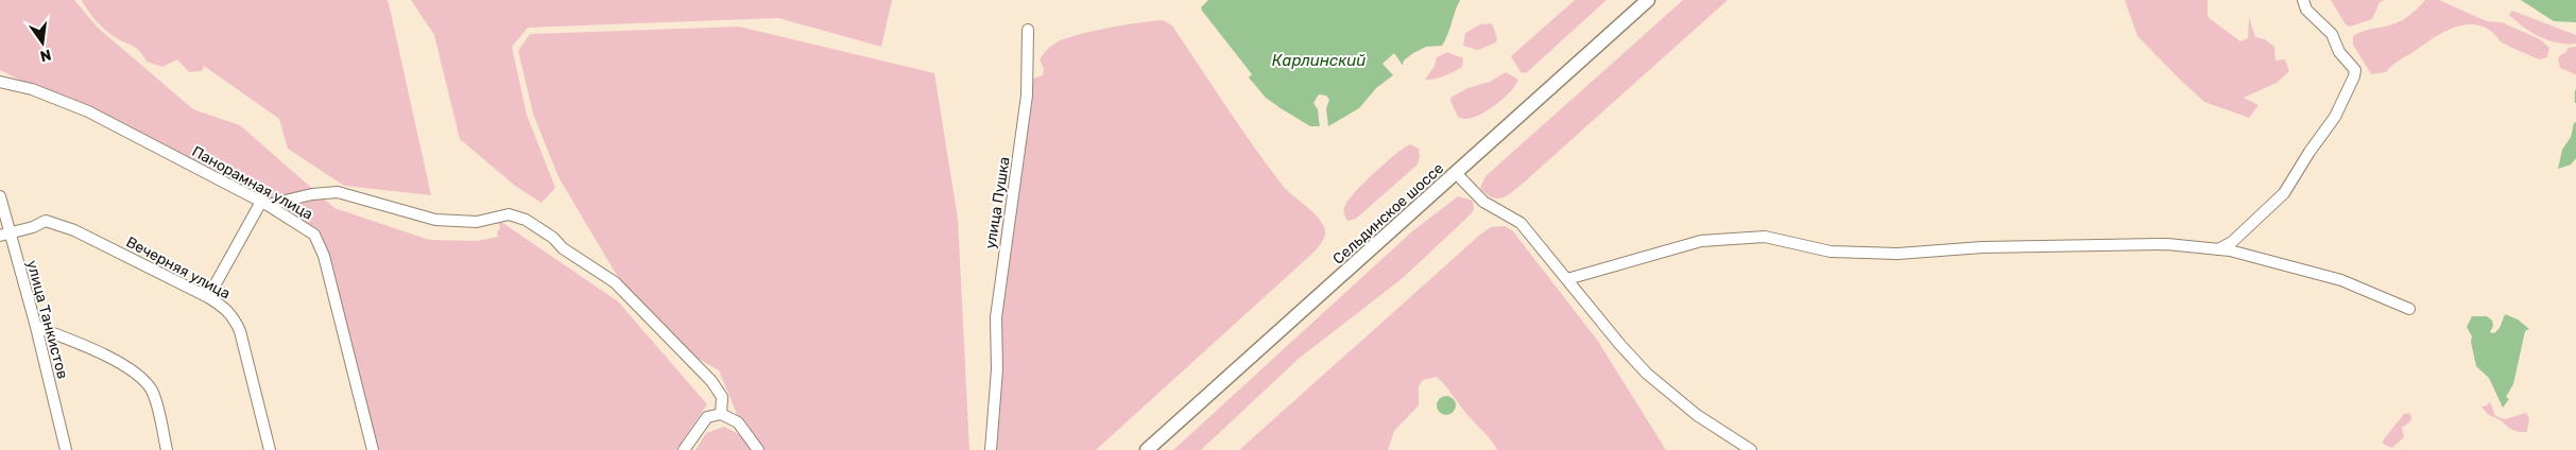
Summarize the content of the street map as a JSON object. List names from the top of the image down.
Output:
{
  "streets": {
    "main road": ["Сельдинское шоссе"],
    "street": [
      "Панорамная улица",
      "улица Пушка",
      "Вечерняя улица",
      "улица Танкистов"
    ]
  },
  "crossings": [
    ["Вечерняя улица", "улица Танкистов"]
  ],
  "water": ["Карлинский"],
  "north": "bottom"
}
